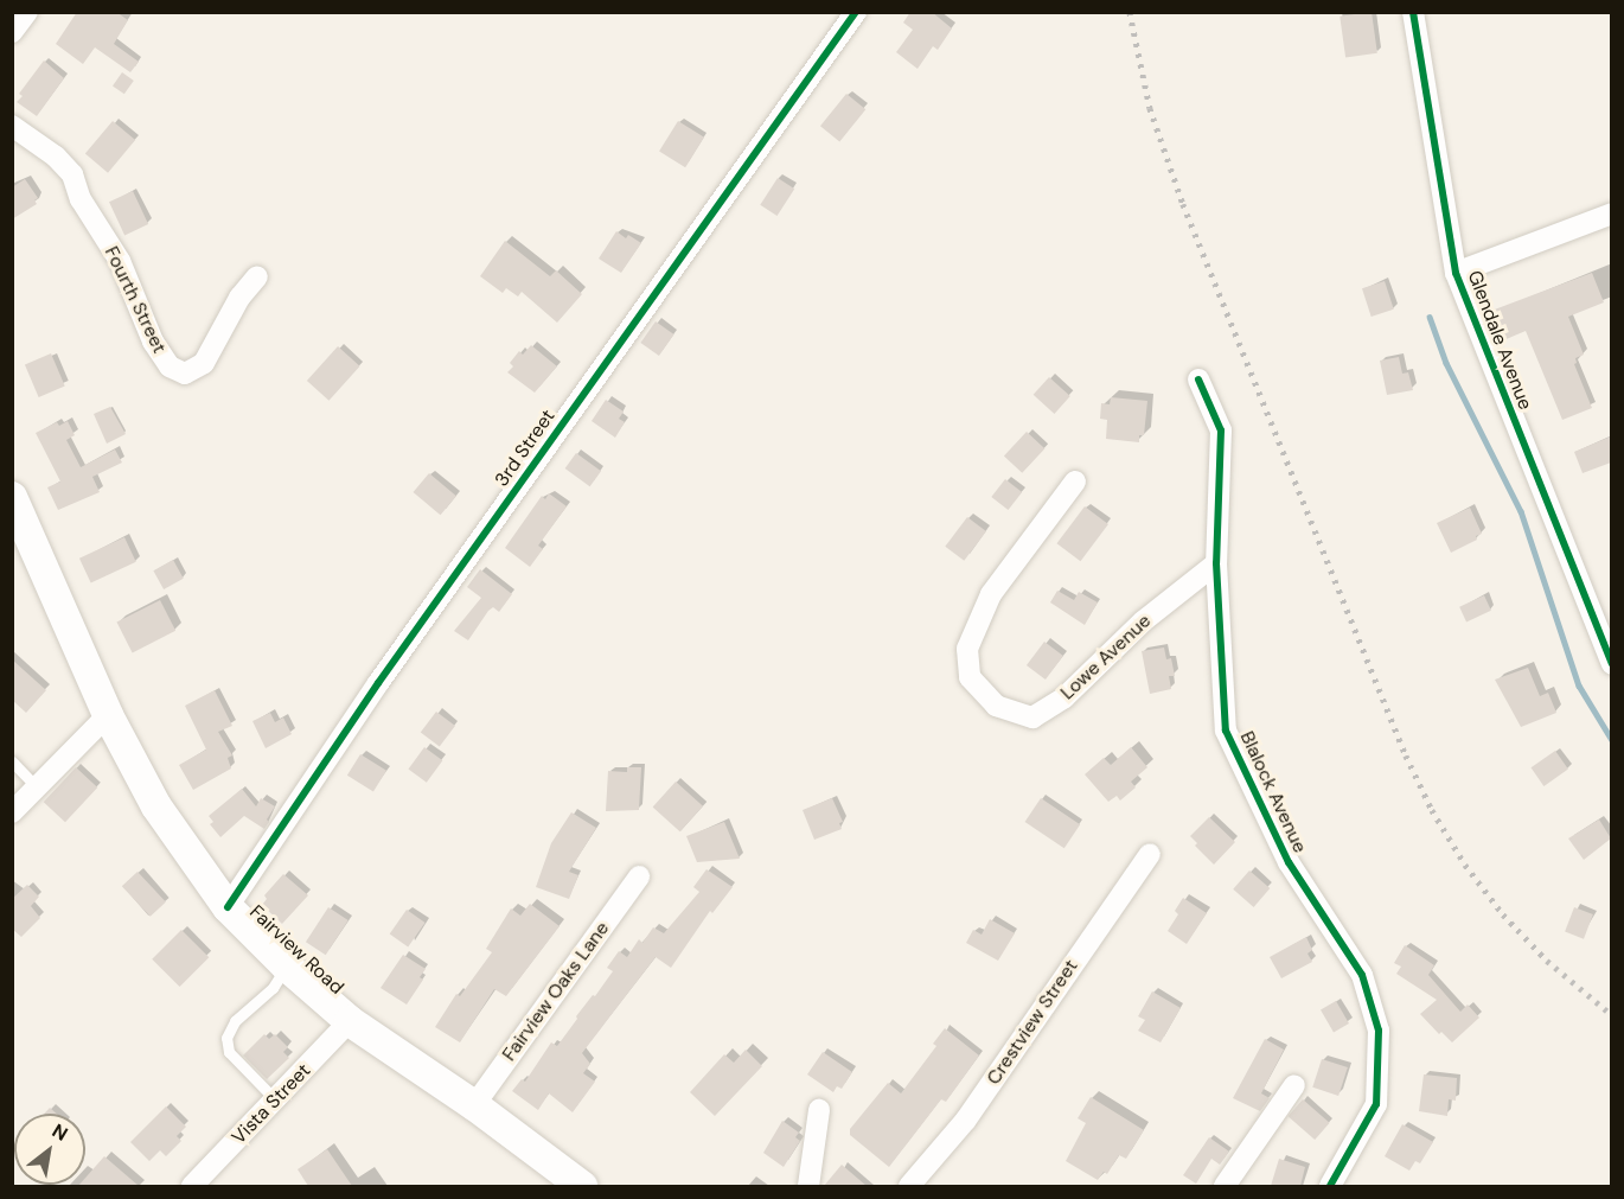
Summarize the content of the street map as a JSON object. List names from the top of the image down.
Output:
{
  "streets": {
    "main road": ["Fairview Road"],
    "street": [
      "Fourth Street",
      "Glendale Avenue",
      "3rd Street",
      "Lowe Avenue",
      "Blalock Avenue",
      "Fairview Oaks Lane",
      "Crestview Street",
      "Vista Street"
    ]
  },
  "crossings": [
    ["3rd Street", "Fairview Road"],
    ["Lowe Avenue", "Blalock Avenue"],
    ["Fairview Road", "Fairview Oaks Lane"],
    ["Fairview Road", "Vista Street"]
  ],
  "north": "top right"
}
